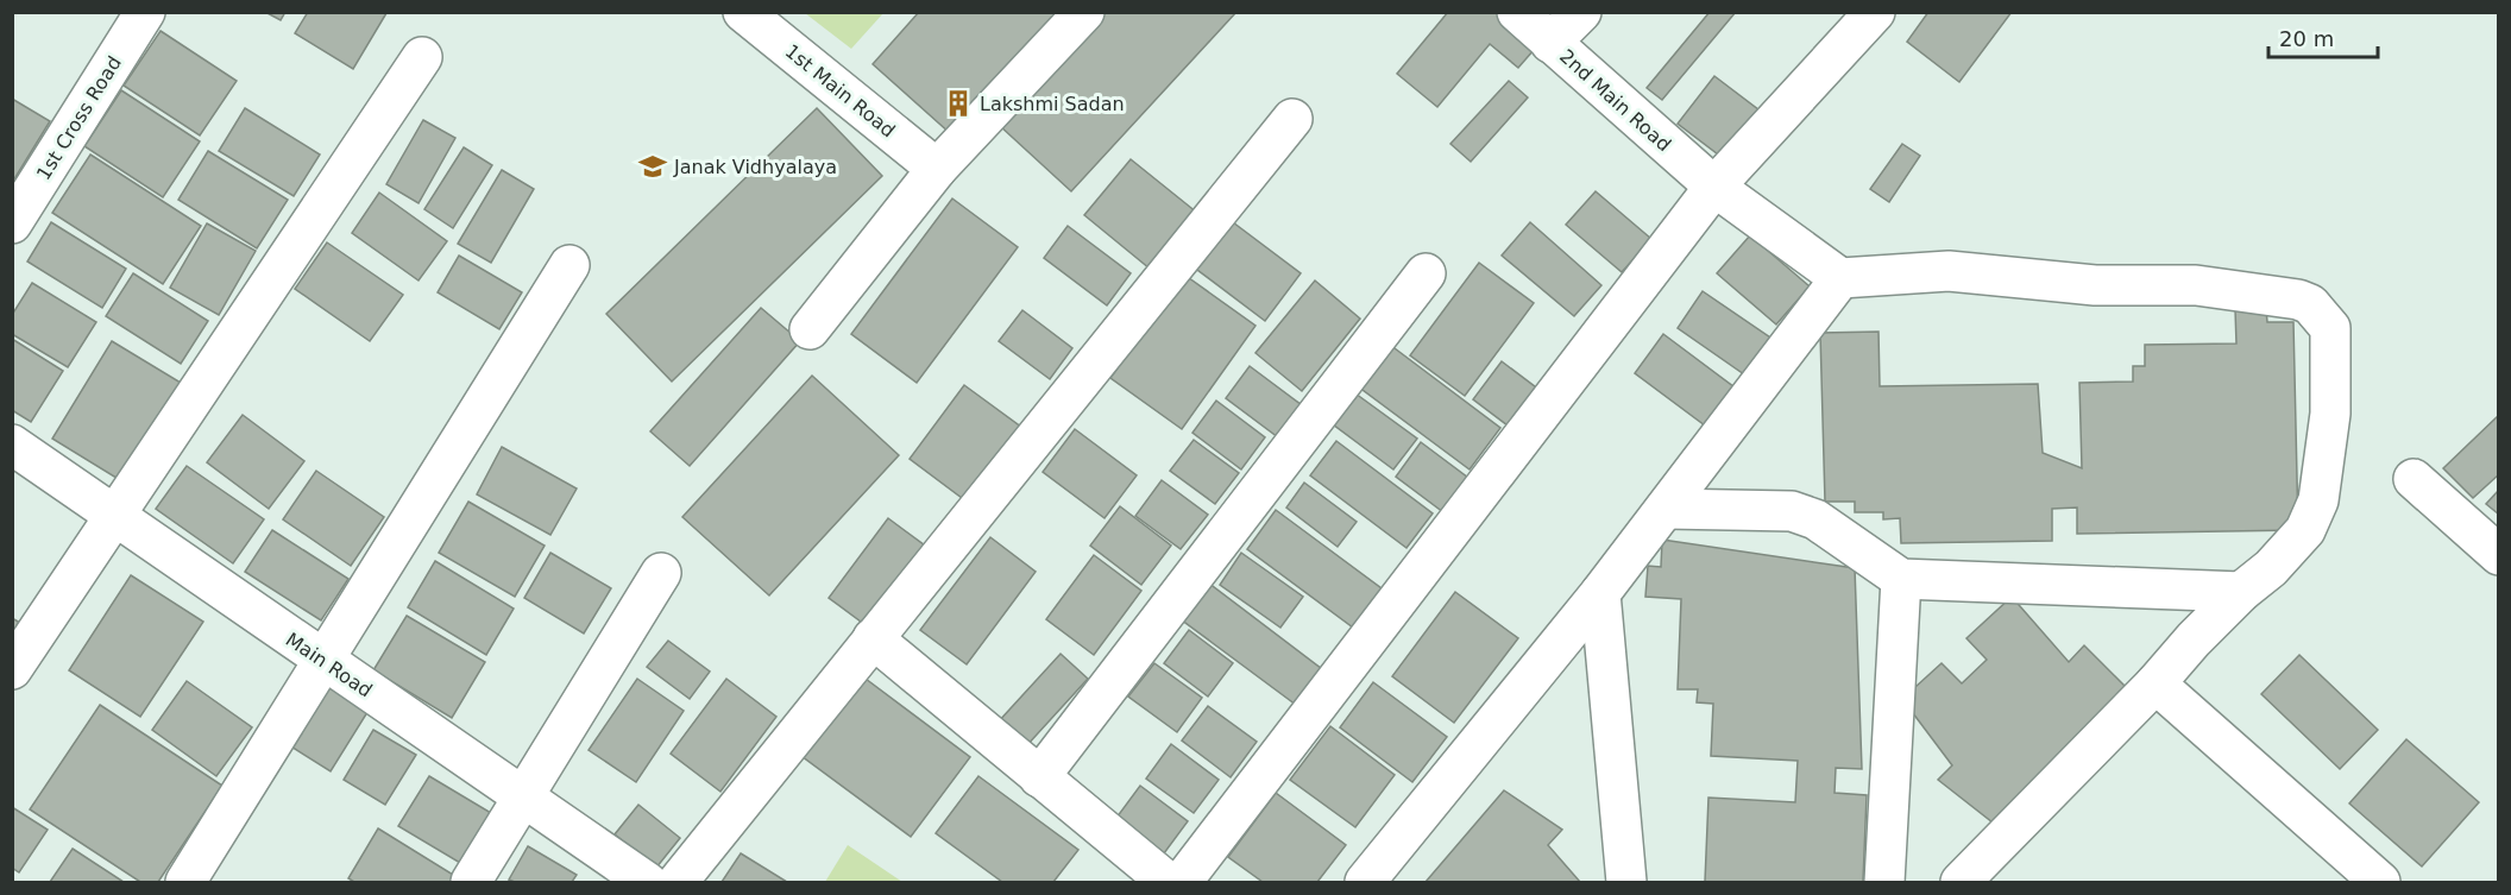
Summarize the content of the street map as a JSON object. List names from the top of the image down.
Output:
{
  "streets": {
    "street": [
      "1st Main Road",
      "2nd Main Road",
      "1st Cross Road",
      "Main Road"
    ]
  },
  "places": {
    "building": ["Lakshmi Sadan"],
    "school or university": ["Janak Vidhyalaya"]
  },
  "scale_bar": "20 m"
}
